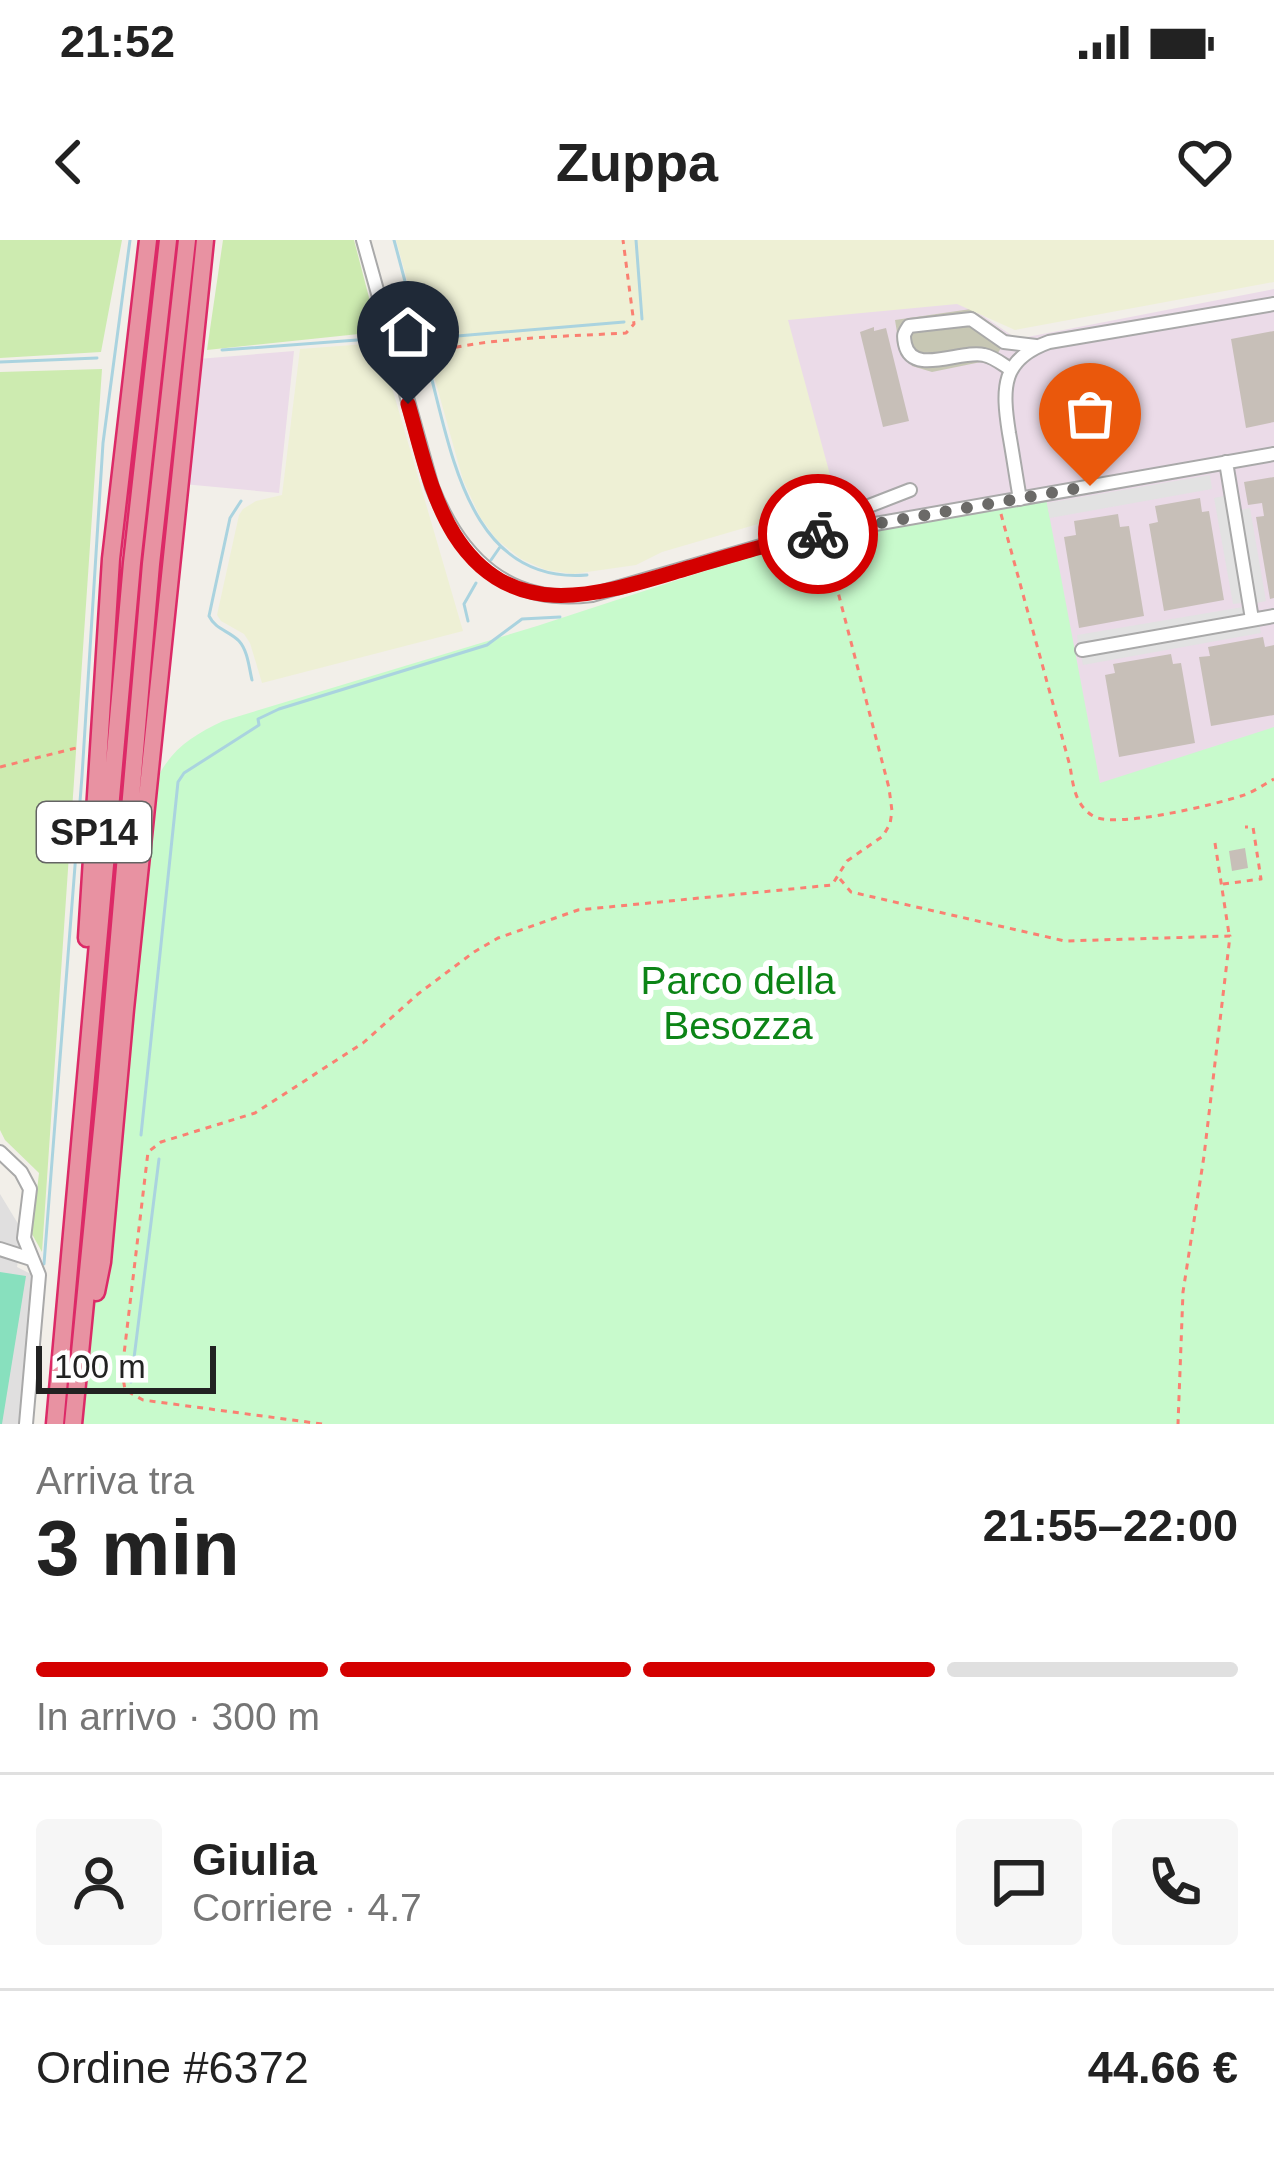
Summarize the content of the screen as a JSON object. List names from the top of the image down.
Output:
{
  "streets": {
    "highway": ["SP14"]
  },
  "parks": ["Parco della Besozza"],
  "scale_bar": "100 m",
  "page": {
    "status": "21:52",
    "header": "Zuppa",
    "scale": "100 m",
    "heading": ["3 min", "Arriva tra", "21:55–22:00"],
    "panel": [
      "Giulia",
      "Corriere · 4.7",
      "Ordine #6372",
      "44.66 €"
    ],
    "bar": "In arrivo · 300 m"
  }
}
